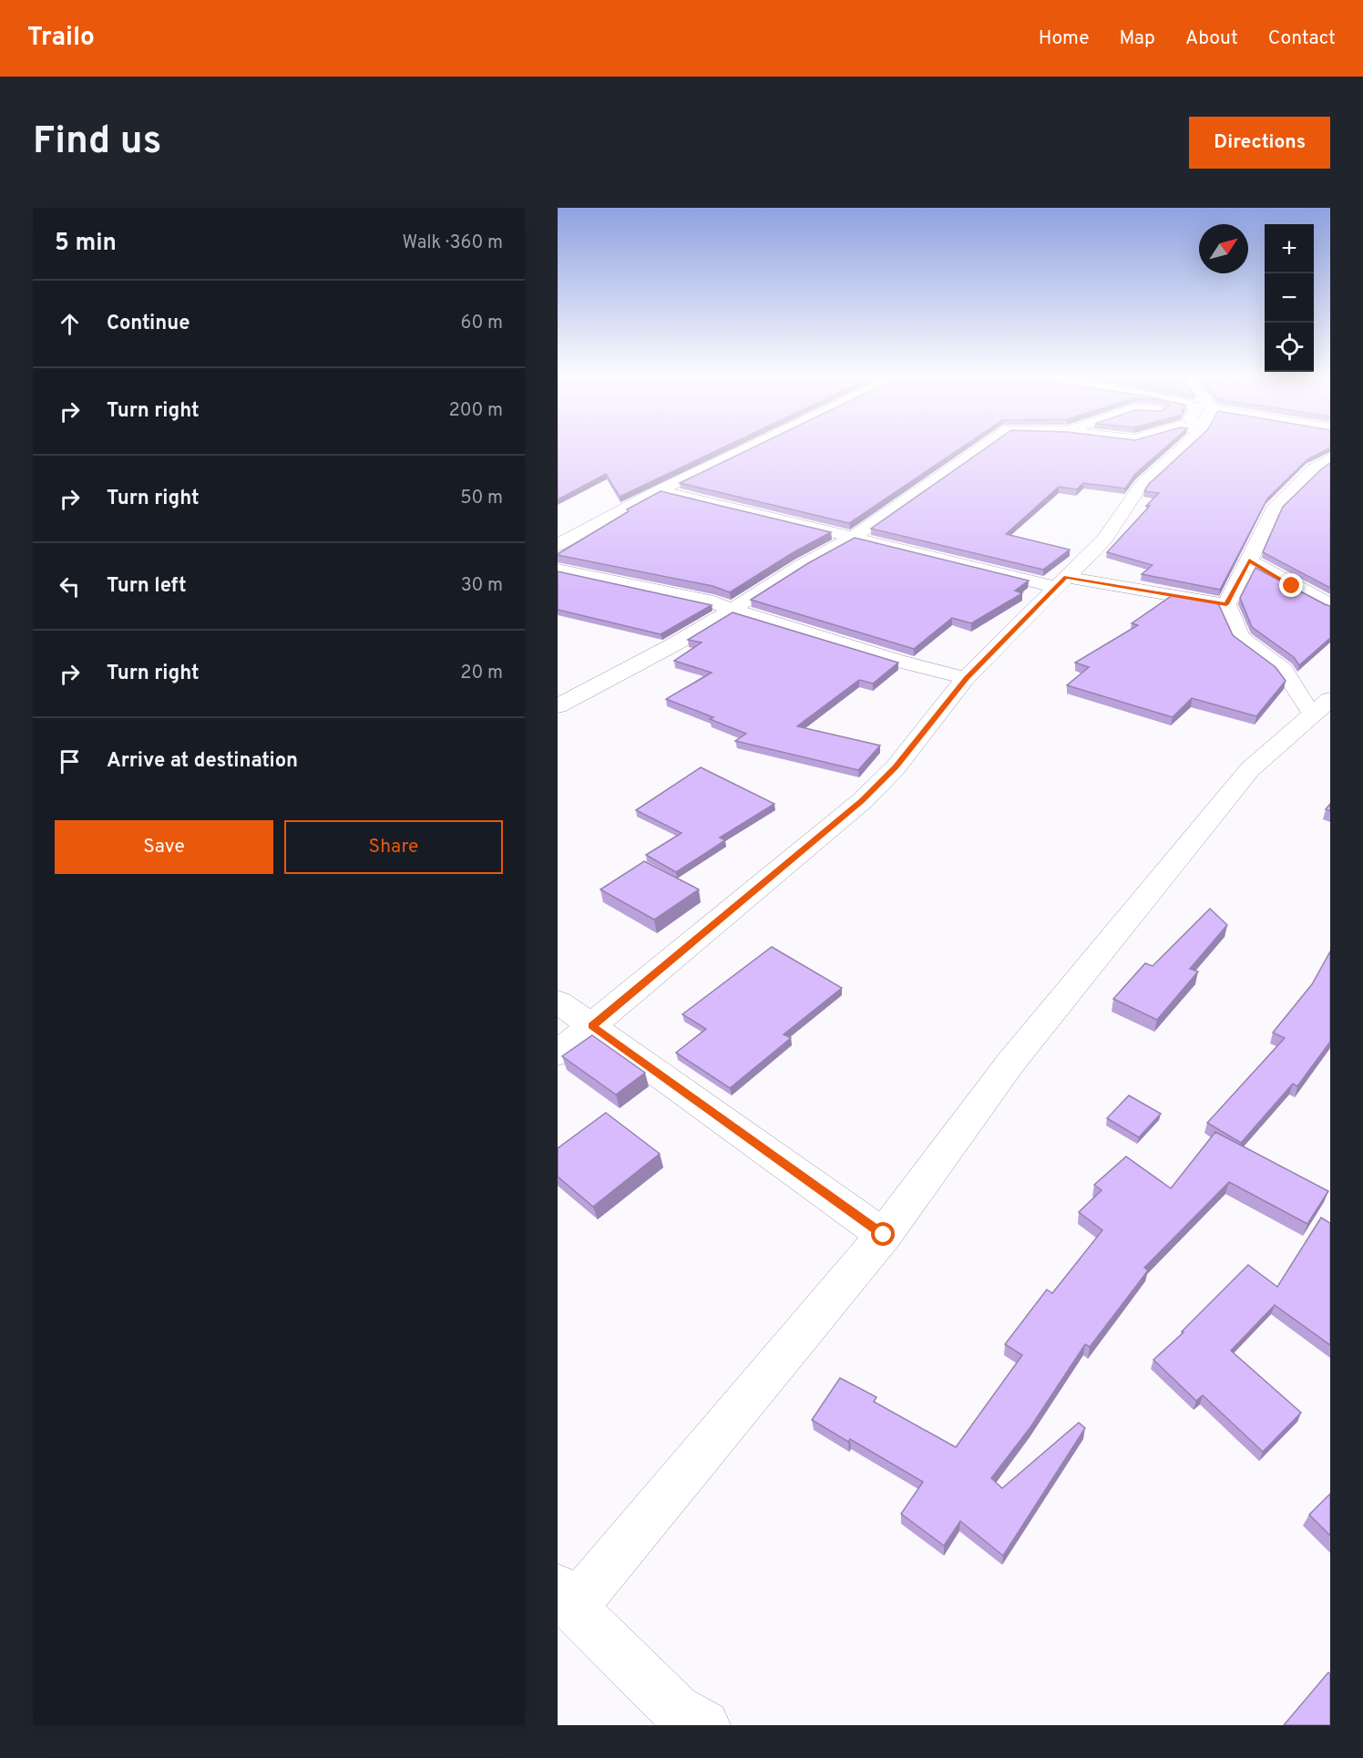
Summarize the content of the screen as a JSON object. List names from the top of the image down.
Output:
{
  "north": "top right",
  "page": {
    "header": "Trailo",
    "nav": [
      "Home",
      "Map",
      "About",
      "Contact"
    ],
    "buttons": [
      "Directions",
      ["Save", "Share"]
    ],
    "title": "Find us",
    "heading": ["5 min", "Walk · 360 m"],
    "map_buttons": ["+", "−"],
    "list": [
      ["Continue", "60 m"],
      ["Turn right", "200 m"],
      ["Turn right", "50 m"],
      ["Turn left", "30 m"],
      ["Turn right", "20 m"],
      "Arrive at destination"
    ]
  }
}
